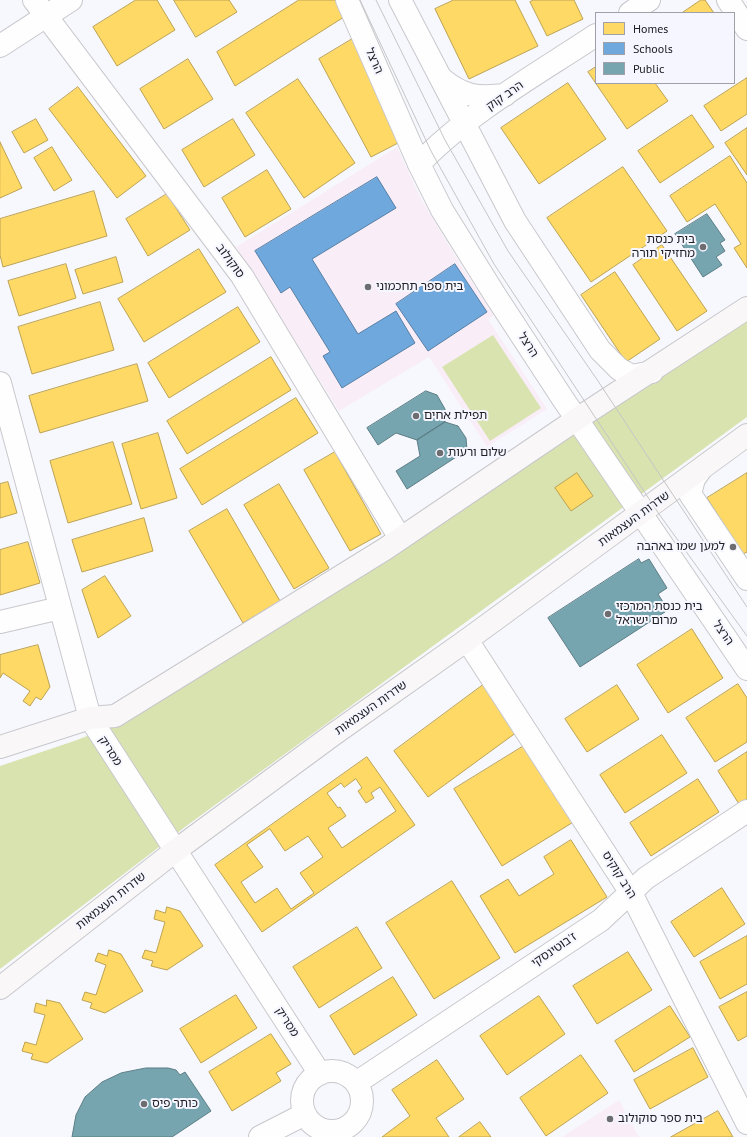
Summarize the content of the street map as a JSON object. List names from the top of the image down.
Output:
{
  "streets": {
    "main road": ["שדרות העצמאות"],
    "street": [
      "הרצל",
      "הרב קוק",
      "סוקולוב",
      "מסריק",
      "הרב קוקיס",
      "ז'בוטינסקי"
    ]
  },
  "crossings": [
    ["הרצל", "הרב קוק"],
    ["הרצל", "שדרות העצמאות"],
    ["שדרות העצמאות", "מסריק"],
    ["שדרות העצמאות", "הרב קוקיס"],
    ["מסריק", "ז'בוטינסקי"],
    ["הרב קוקיס", "ז'בוטינסקי"]
  ],
  "places": [
    "בית כנסת מחזיקי תורה",
    "בית ספר תחכמוני",
    "תפילת אחים",
    "שלום ורעות",
    "למען שמו באהבה",
    "בית כנסת המרכזי מרום ישראל",
    "כותר פיס",
    "בית ספר סוקולוב"
  ],
  "legend": ["Homes", "Schools", "Public"]
}
